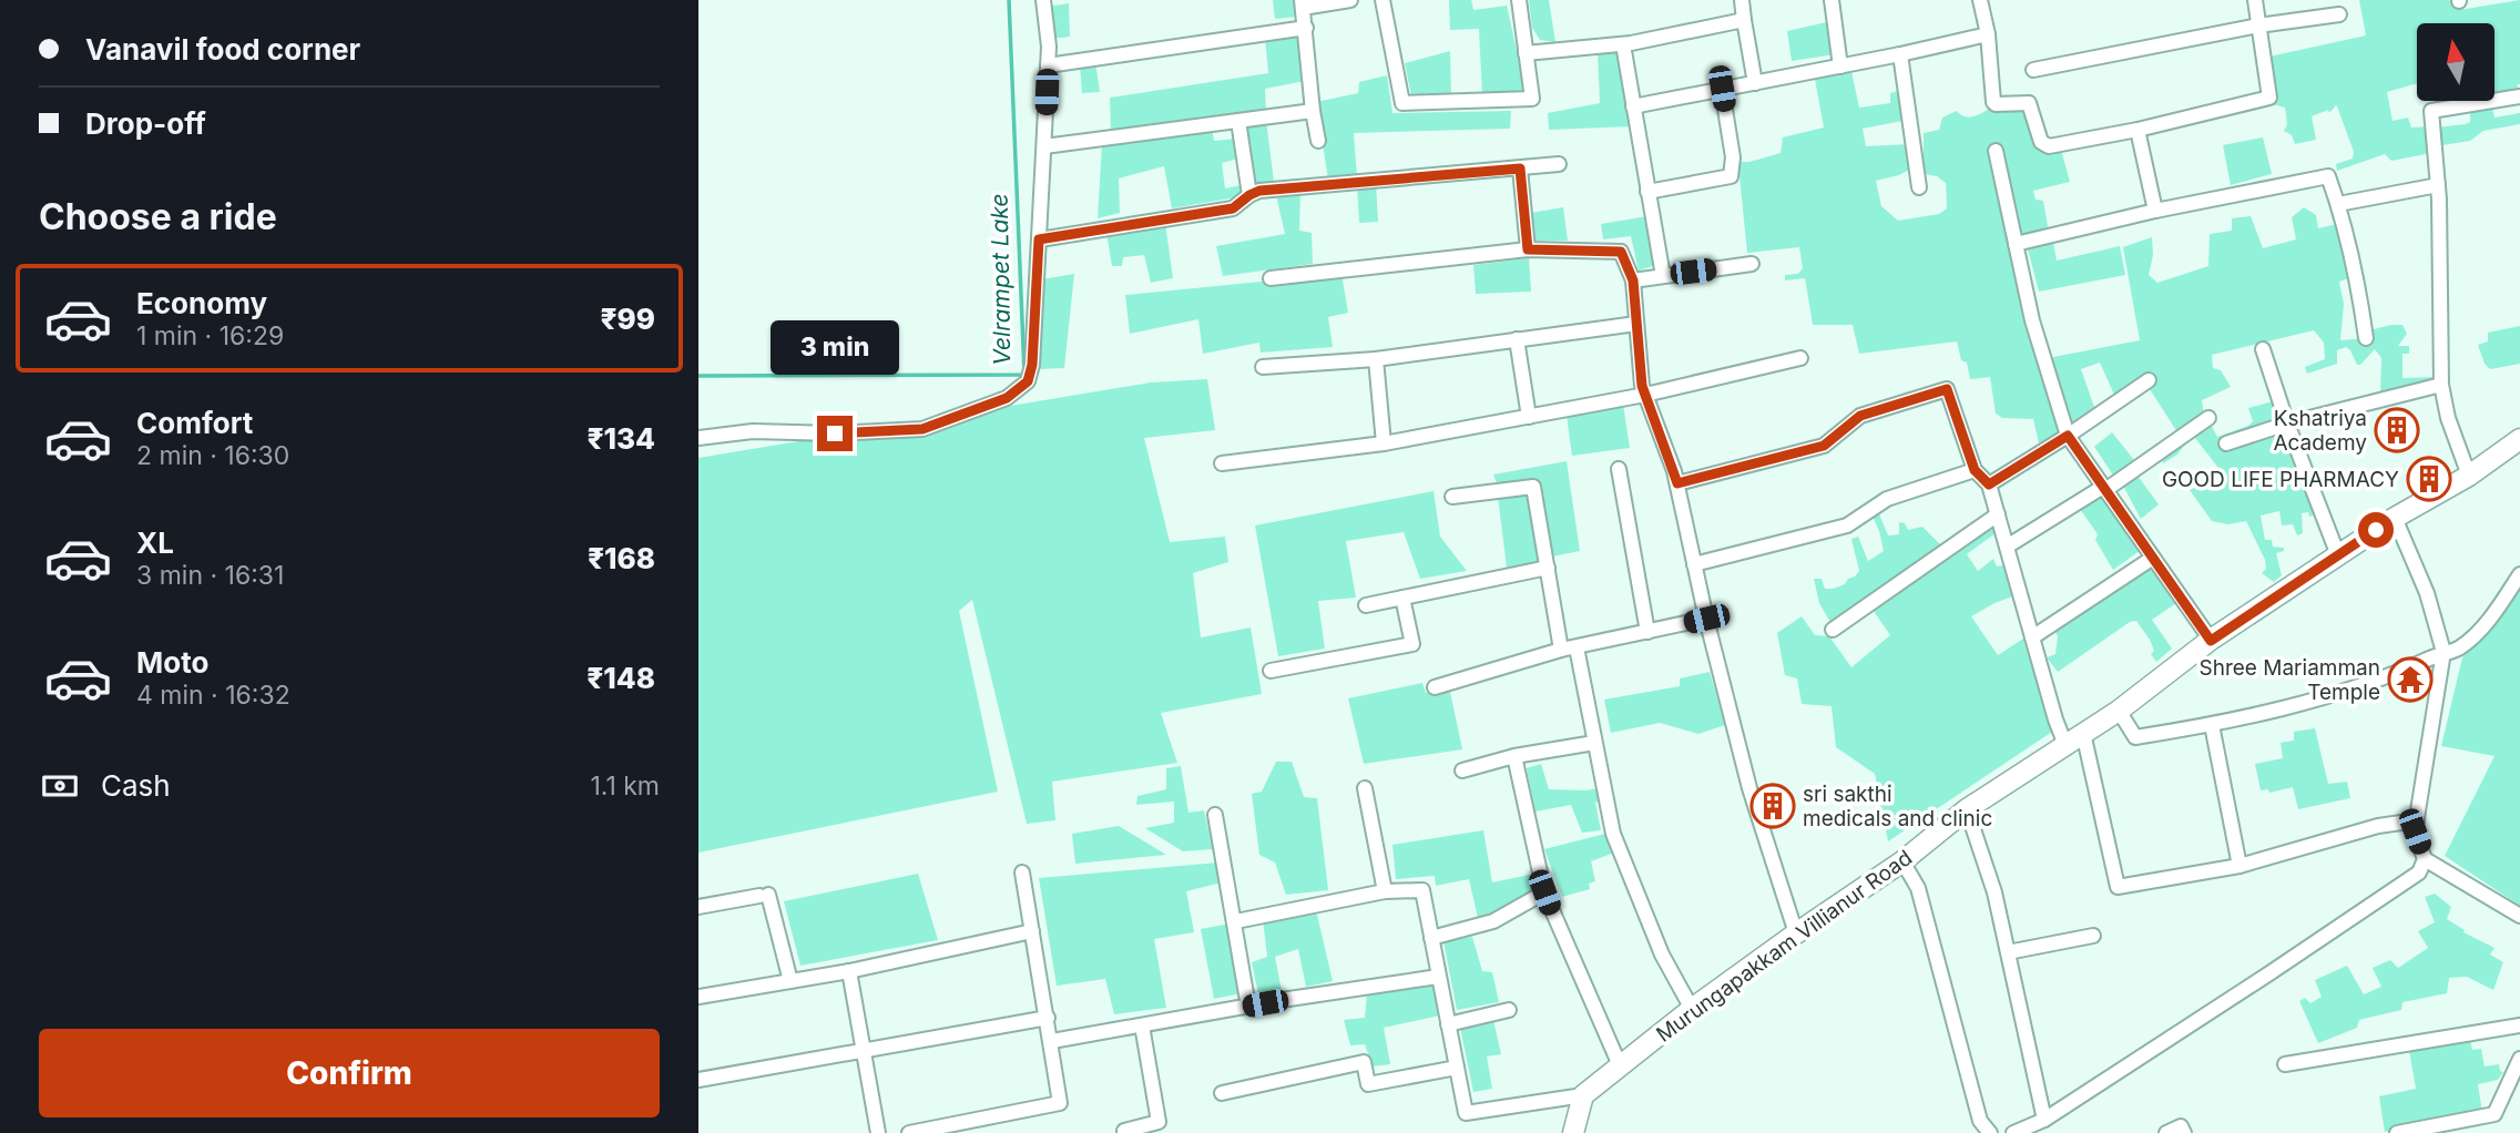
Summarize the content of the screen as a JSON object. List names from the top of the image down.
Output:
{
  "streets": {
    "main road": ["Murungapakkam Villianur Road"]
  },
  "water": ["Velrampet Lake"],
  "places": {
    "building": ["Kshatriya Academy", "GOOD LIFE PHARMACY", "sri sakthi medicals and clinic"],
    "temple": ["Shree Mariamman Temple"]
  },
  "north": "top",
  "page": {
    "banner": ["Vanavil food corner", "Drop-off"],
    "heading": "Choose a ride",
    "list": [
      {
        "name": "Economy",
        "note": "1 min · 16:29",
        "value": "₹99"
      },
      {
        "name": "Comfort",
        "note": "2 min · 16:30",
        "value": "₹134"
      },
      {
        "name": "XL",
        "note": "3 min · 16:31",
        "value": "₹168"
      },
      {
        "name": "Moto",
        "note": "4 min · 16:32",
        "value": "₹148"
      }
    ],
    "bubble": "3 min",
    "pay": ["Cash", "1.1 km"],
    "buttons": "Confirm"
  }
}
